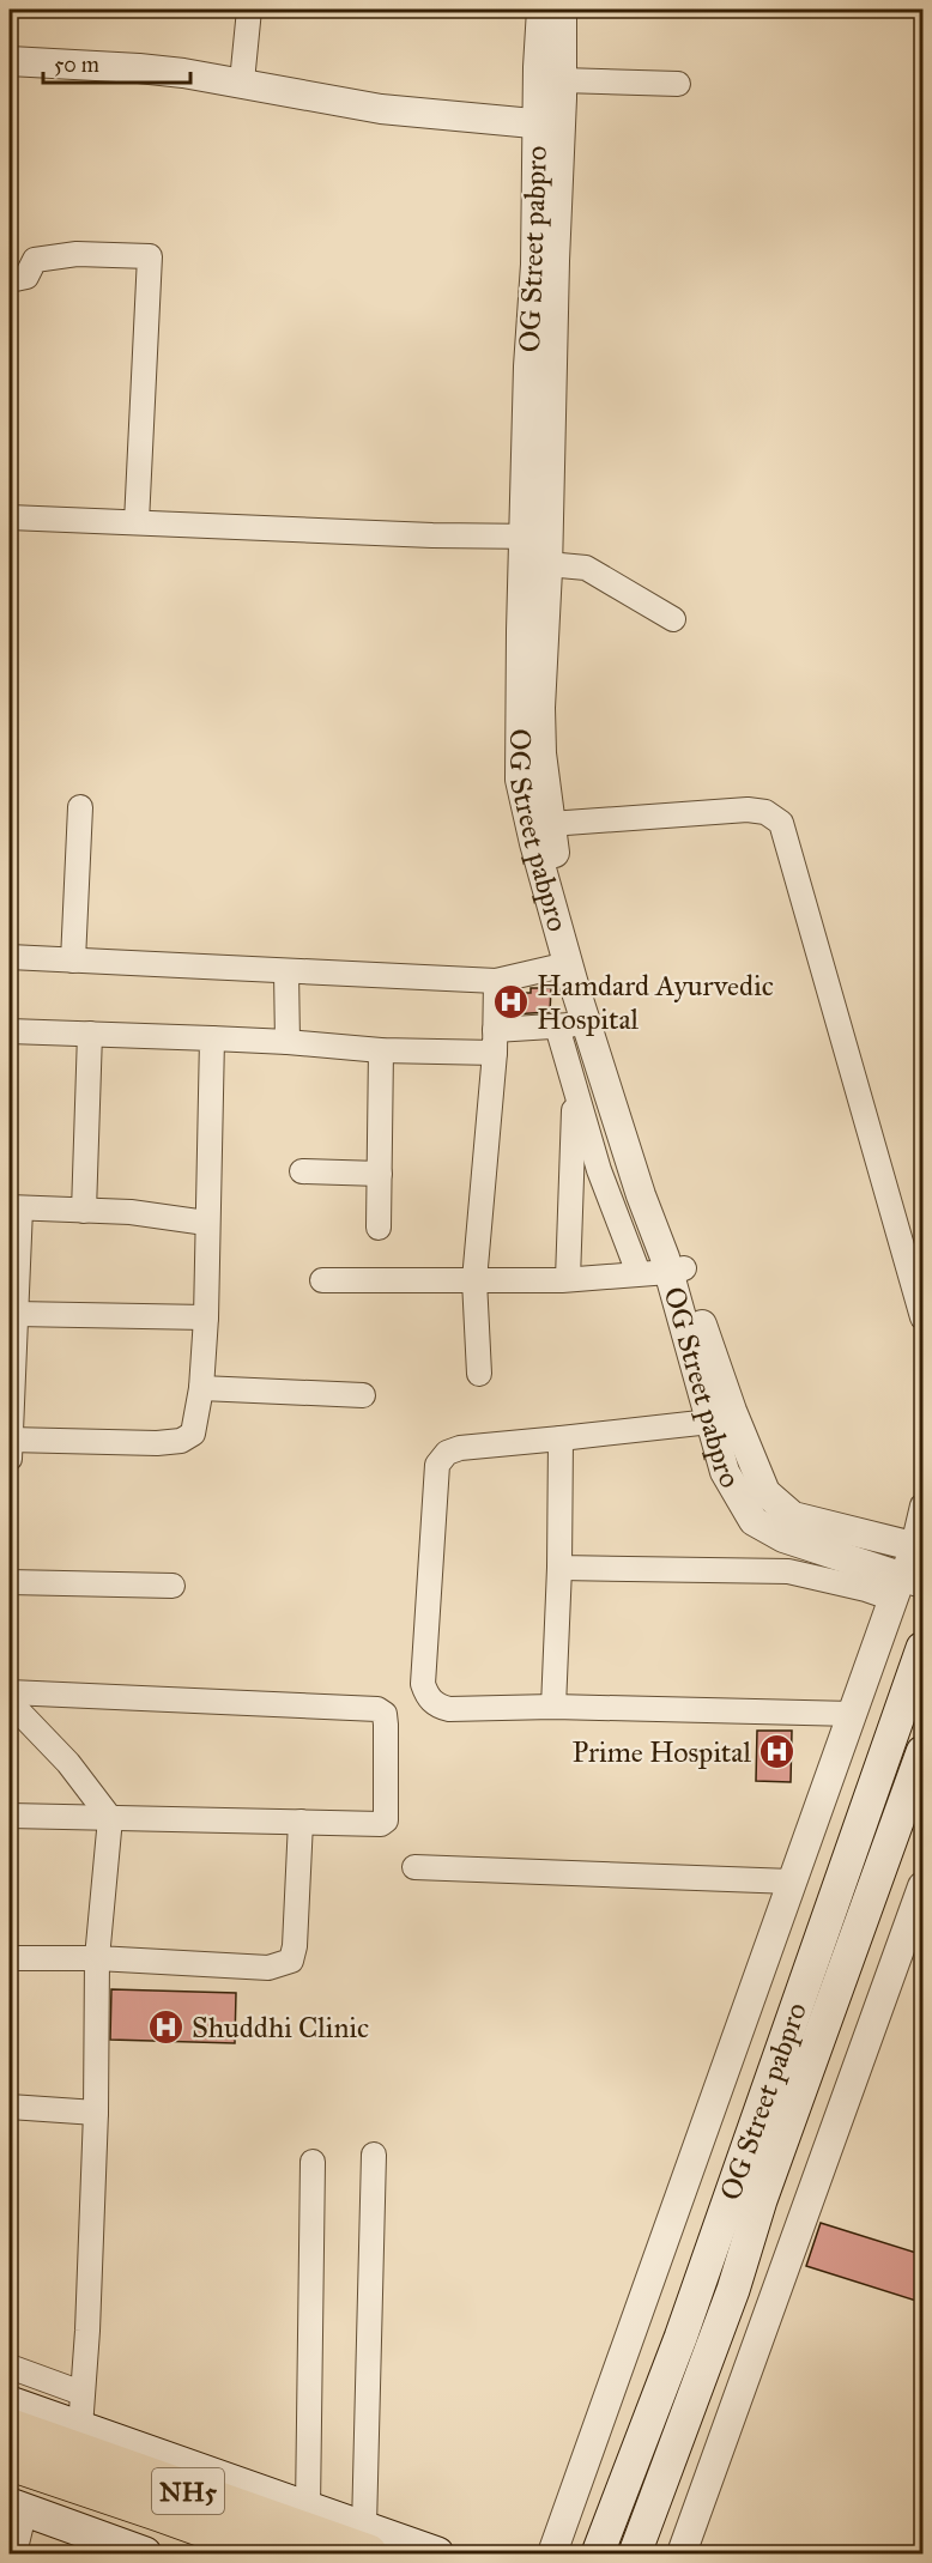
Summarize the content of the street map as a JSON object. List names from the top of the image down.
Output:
{
  "streets": {
    "highway": ["NH5"],
    "main road": ["OG Street pabpro"]
  },
  "places": {
    "hospital": ["Hamdard Ayurvedic Hospital", "Prime Hospital", "Shuddhi Clinic"]
  },
  "scale_bar": "50 m"
}
